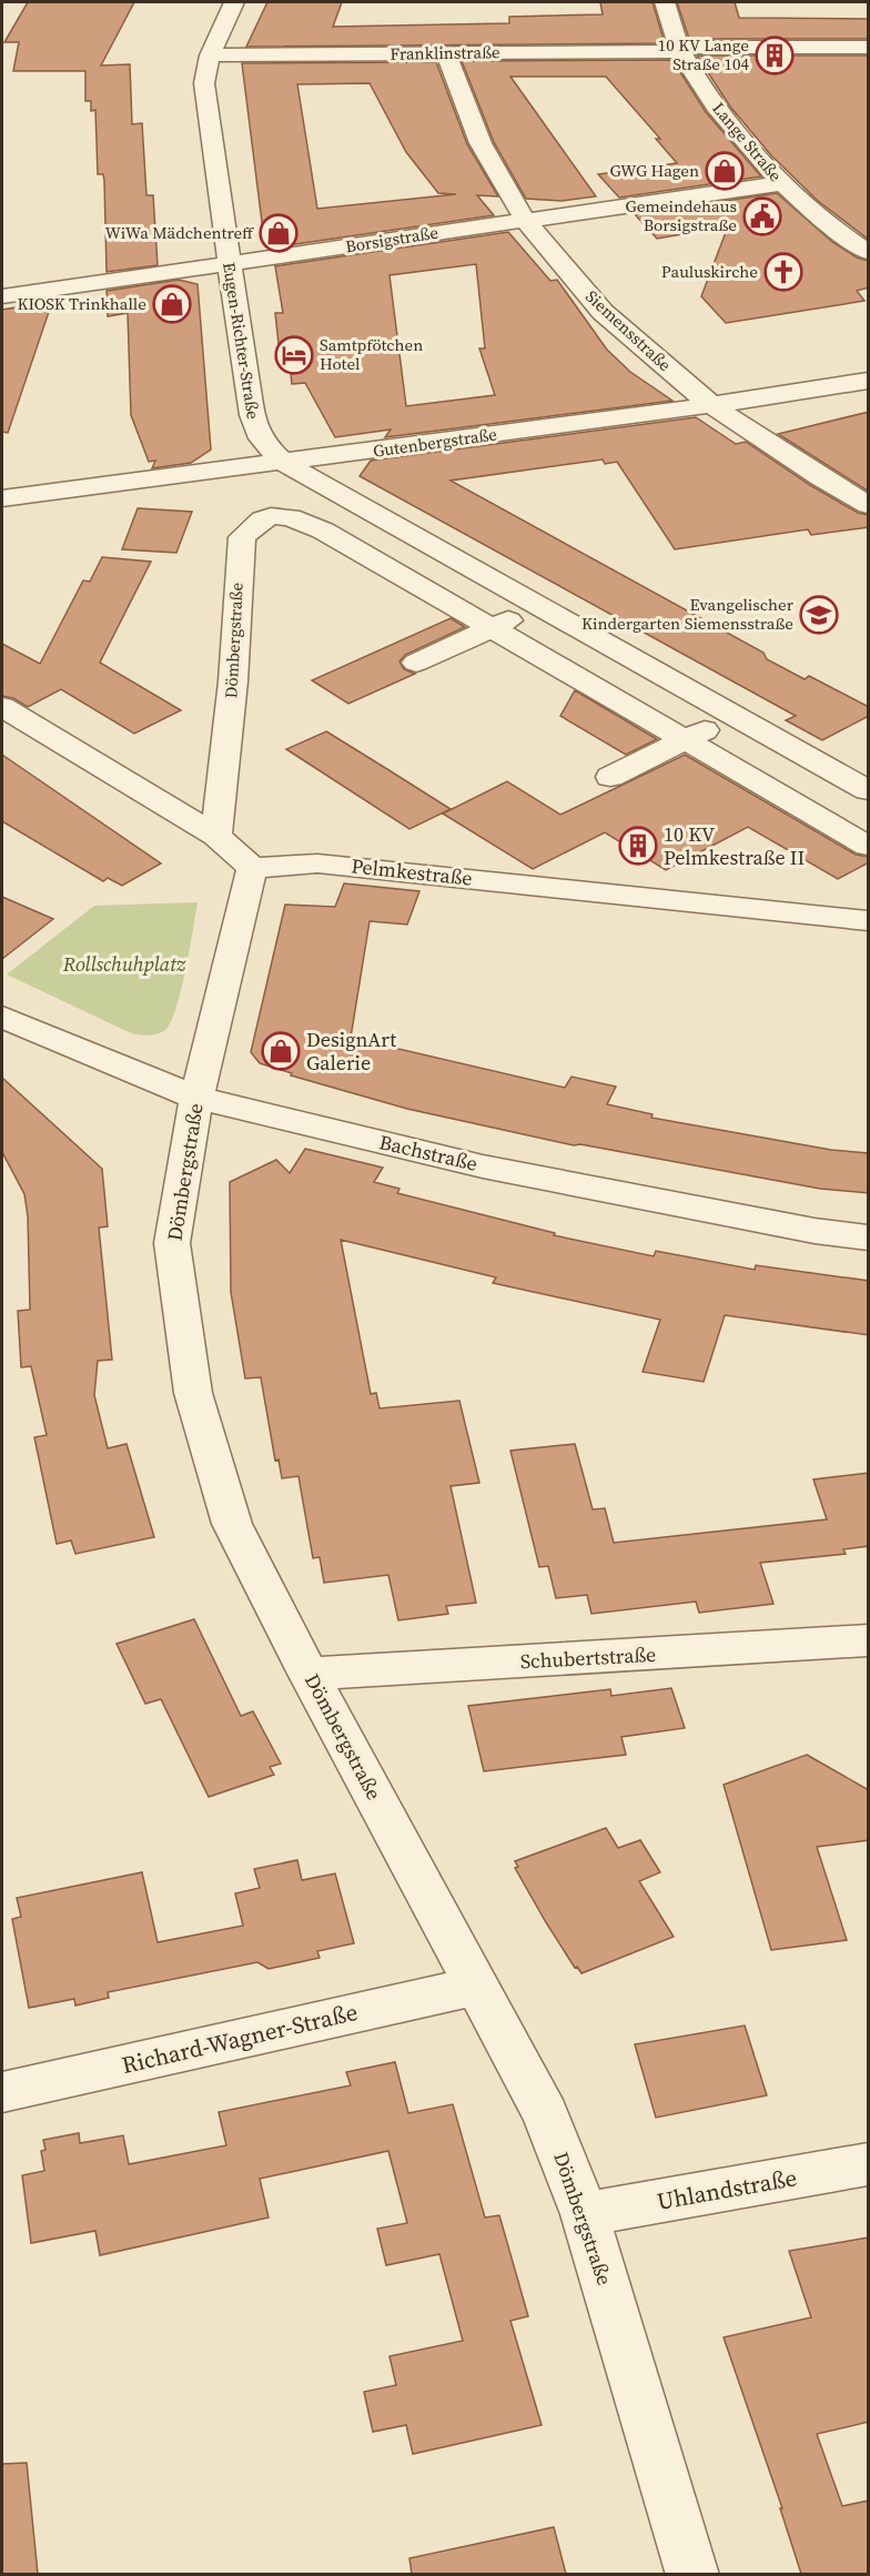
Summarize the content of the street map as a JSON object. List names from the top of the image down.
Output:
{
  "streets": {
    "street": [
      "Franklinstraße",
      "Lange Straße",
      "Borsigstraße",
      "Siemensstraße",
      "Eugen-Richter-Straße",
      "Gutenbergstraße",
      "Dömbergstraße",
      "Pelmkestraße",
      "Bachstraße",
      "Schubertstraße",
      "Richard-Wagner-Straße",
      "Uhlandstraße"
    ]
  },
  "crossings": [
    ["Franklinstraße", "Lange Straße"],
    ["Franklinstraße", "Siemensstraße"],
    ["Franklinstraße", "Eugen-Richter-Straße"],
    ["Lange Straße", "Borsigstraße"],
    ["Borsigstraße", "Siemensstraße"],
    ["Borsigstraße", "Eugen-Richter-Straße"],
    ["Siemensstraße", "Gutenbergstraße"],
    ["Eugen-Richter-Straße", "Gutenbergstraße"],
    ["Dömbergstraße", "Pelmkestraße"],
    ["Dömbergstraße", "Bachstraße"],
    ["Dömbergstraße", "Schubertstraße"],
    ["Dömbergstraße", "Richard-Wagner-Straße"],
    ["Dömbergstraße", "Uhlandstraße"]
  ],
  "parks": ["Rollschuhplatz"],
  "places": {
    "building": ["10 KV Lange Straße 104", "10 KV Pelmkestraße II"],
    "shop": [
      "GWG Hagen",
      "WiWa Mädchentreff",
      "KIOSK Trinkhalle",
      "DesignArt Galerie"
    ],
    "public building": ["Gemeindehaus Borsigstraße"],
    "church": ["Pauluskirche"],
    "hotel": ["Samtpfötchen Hotel"],
    "school or university": ["Evangelischer Kindergarten Siemensstraße"]
  }
}
